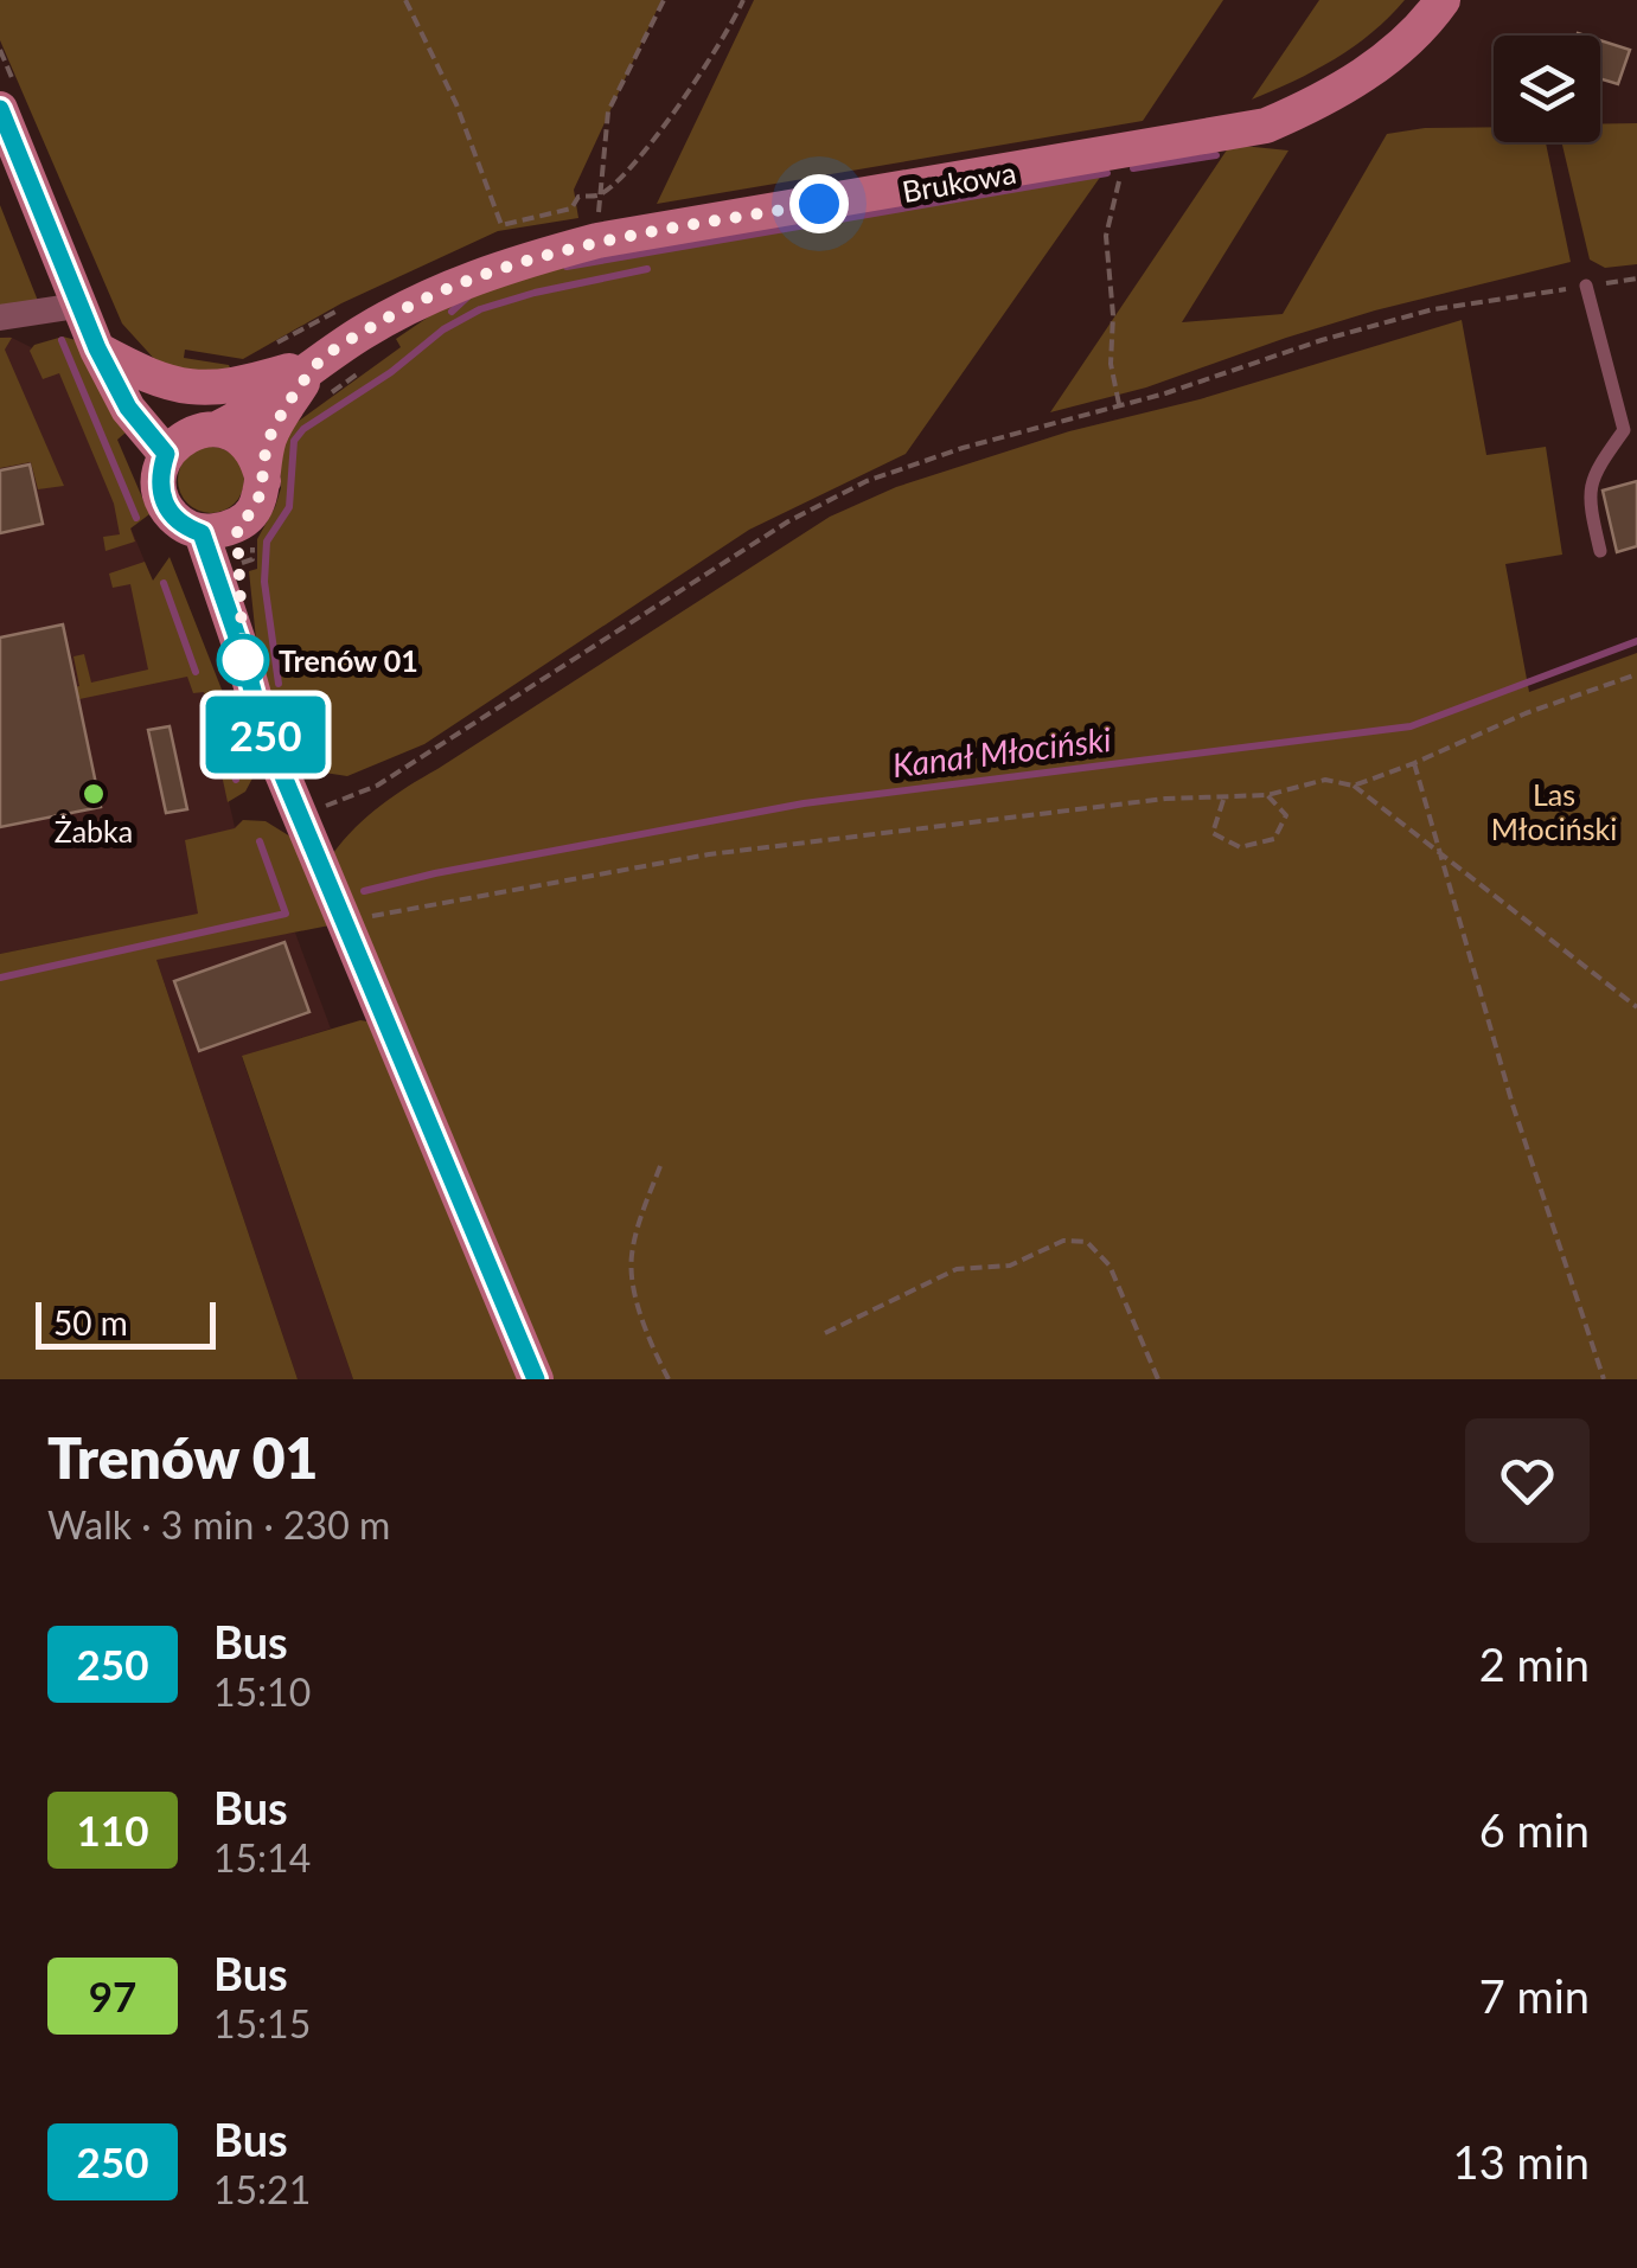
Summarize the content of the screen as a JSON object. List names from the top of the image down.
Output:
{
  "streets": {
    "main road": ["Brukowa"]
  },
  "water": ["Kanał Młociński"],
  "parks": ["Las Młociński"],
  "places": ["Trenów 01", "Żabka"],
  "lines": ["bus line 250"],
  "scale_bar": "50 m",
  "page": {
    "on_map": "250",
    "scale": "50 m",
    "heading": ["Trenów 01", "Walk · 3 min · 230 m"],
    "list": [
      {
        "mark": "250",
        "name": "Bus",
        "note": "15:10",
        "value": "2 min"
      },
      {
        "mark": "110",
        "name": "Bus",
        "note": "15:14",
        "value": "6 min"
      },
      {
        "mark": "97",
        "name": "Bus",
        "note": "15:15",
        "value": "7 min"
      },
      {
        "mark": "250",
        "name": "Bus",
        "note": "15:21",
        "value": "13 min"
      }
    ]
  }
}
